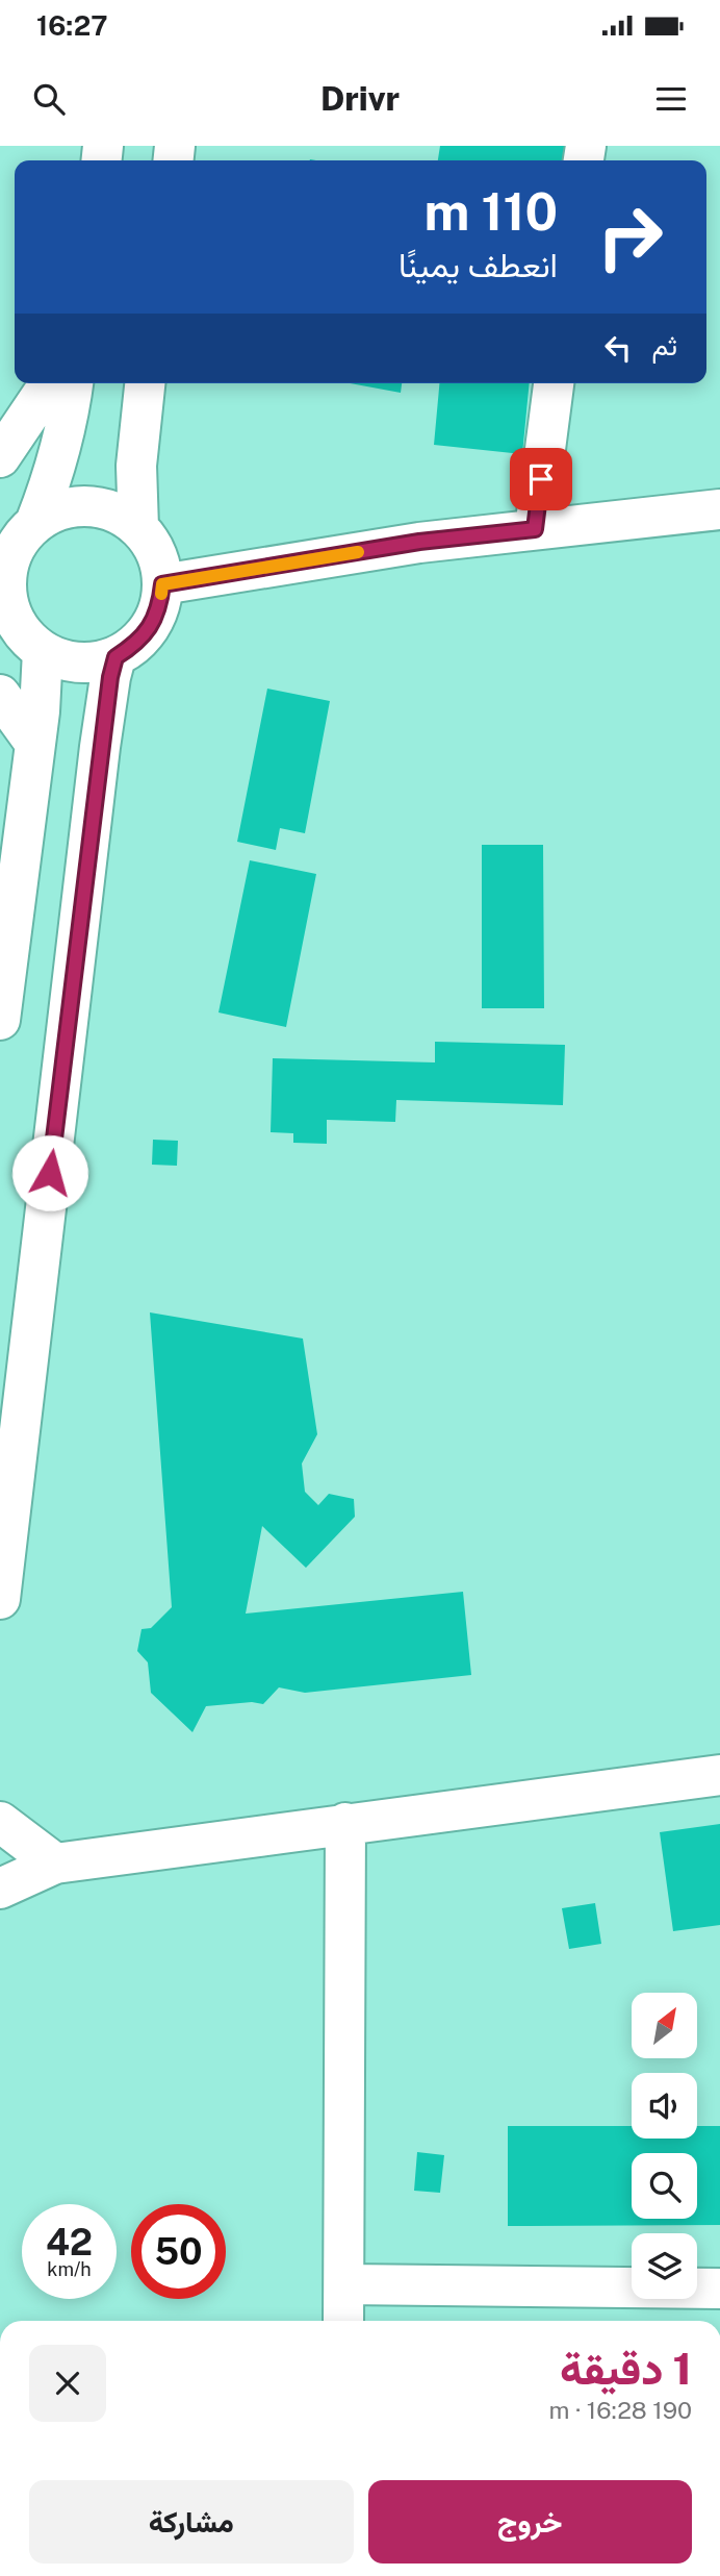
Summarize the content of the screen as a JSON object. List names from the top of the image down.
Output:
{
  "north": "top right",
  "page": {
    "status": "16:27",
    "header": "Drivr",
    "turn": ["110 m", "انعطف يمينًا"],
    "then": "ثم",
    "speed": "42 km/h",
    "limit": "50",
    "heading": ["1 دقيقة", "190 m · 16:28"],
    "buttons": ["خروج", "مشاركة"]
  }
}
